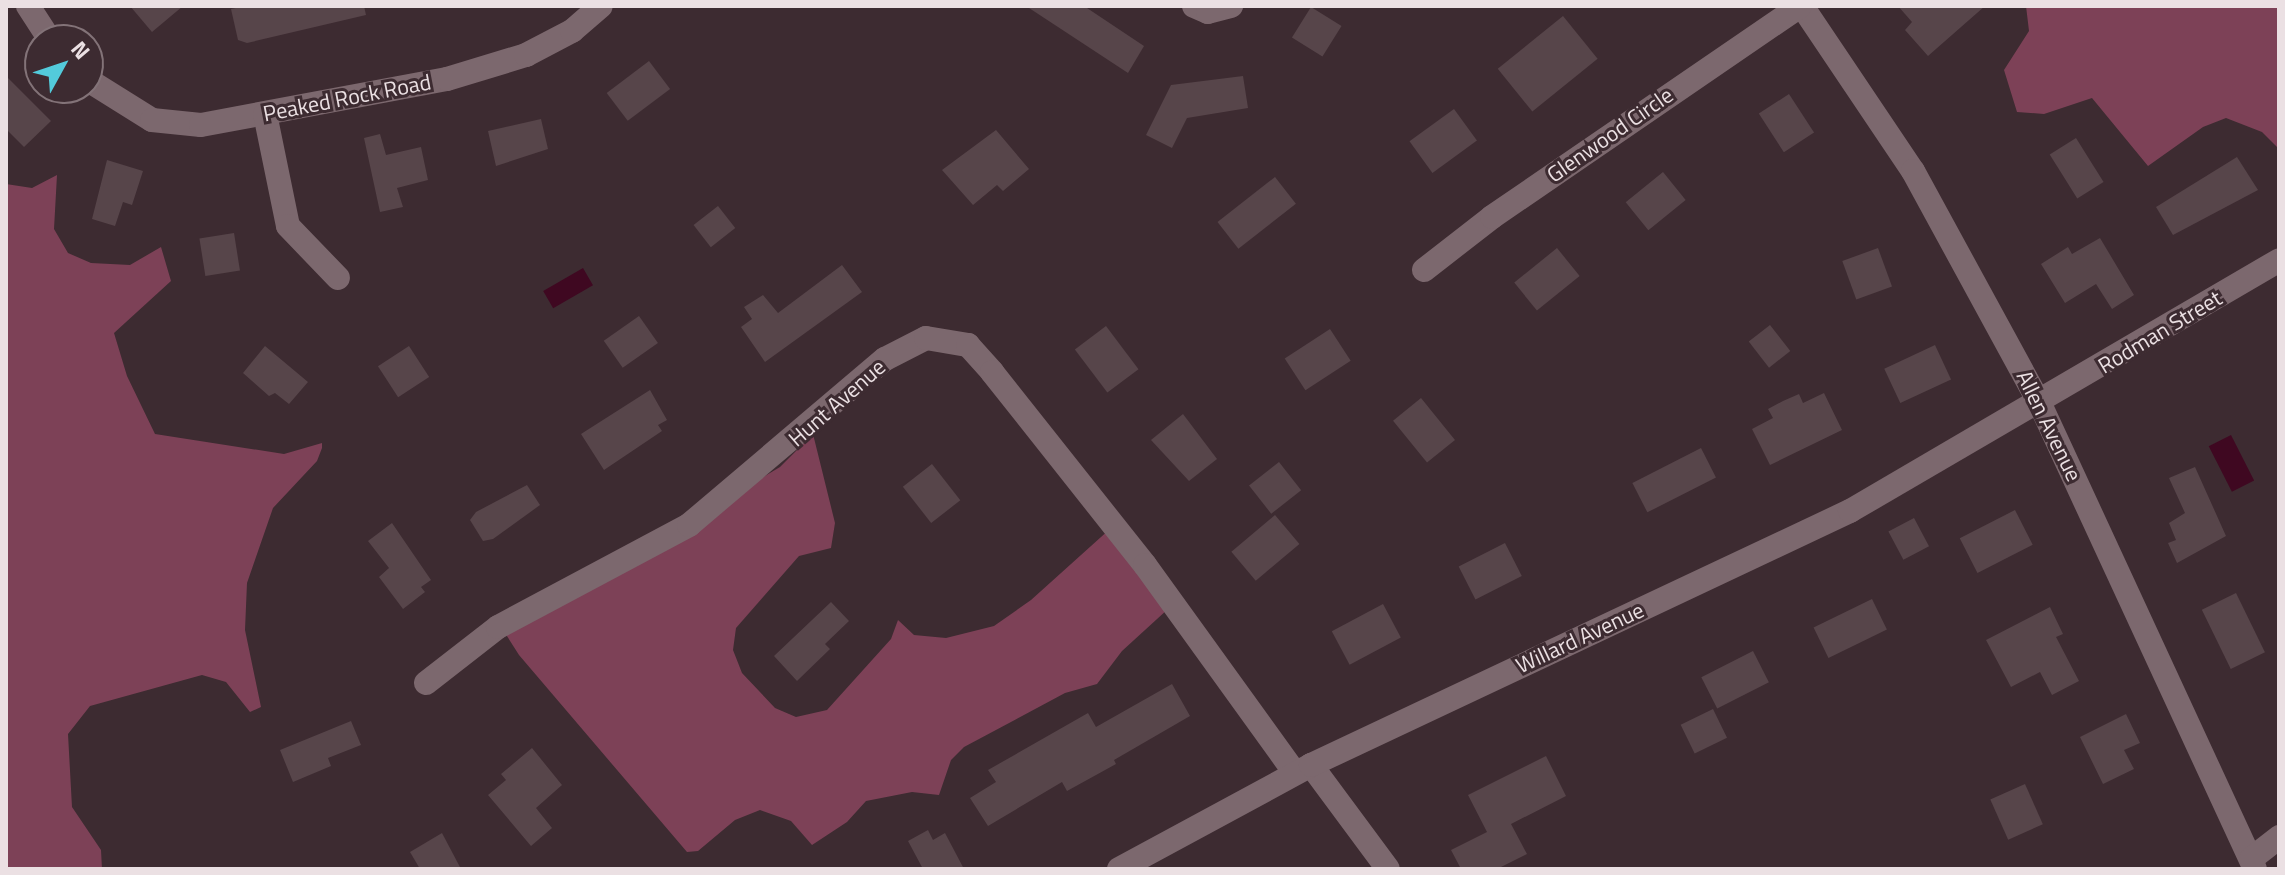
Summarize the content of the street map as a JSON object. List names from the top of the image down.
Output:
{
  "streets": {
    "street": [
      "Peaked Rock Road",
      "Glenwood Circle",
      "Rodman Street",
      "Hunt Avenue",
      "Allen Avenue",
      "Willard Avenue"
    ]
  },
  "crossings": [
    ["Glenwood Circle", "Allen Avenue"],
    ["Rodman Street", "Allen Avenue"],
    ["Rodman Street", "Willard Avenue"],
    ["Hunt Avenue", "Willard Avenue"],
    ["Allen Avenue", "Willard Avenue"]
  ],
  "north": "top right"
}
